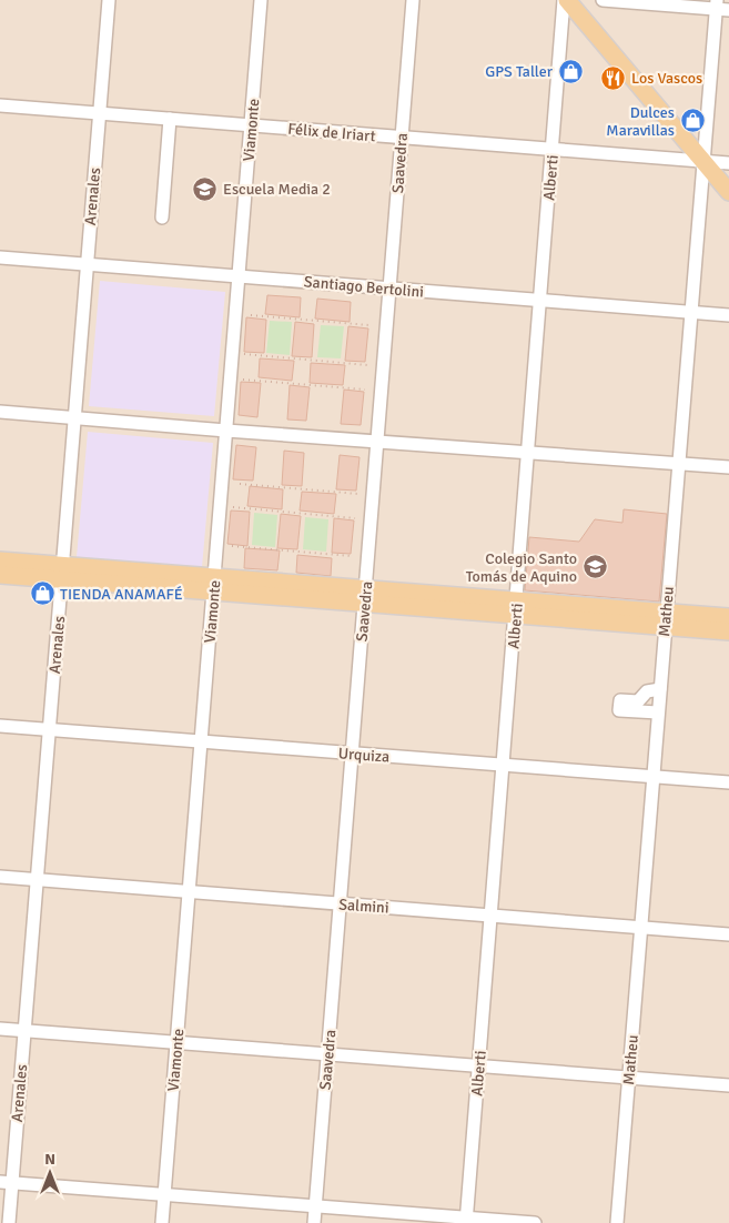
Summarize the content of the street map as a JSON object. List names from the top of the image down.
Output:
{
  "streets": {
    "street": [
      "Viamonte",
      "Félix de Iriart",
      "Saavedra",
      "Alberti",
      "Arenales",
      "Santiago Bertolini",
      "Matheu",
      "Urquiza",
      "Salmini"
    ]
  },
  "crossings": [
    ["Viamonte", "Félix de Iriart"],
    ["Viamonte", "Santiago Bertolini"],
    ["Viamonte", "Urquiza"],
    ["Viamonte", "Salmini"],
    ["Félix de Iriart", "Saavedra"],
    ["Félix de Iriart", "Alberti"],
    ["Félix de Iriart", "Arenales"],
    ["Félix de Iriart", "Matheu"],
    ["Saavedra", "Santiago Bertolini"],
    ["Saavedra", "Urquiza"],
    ["Saavedra", "Salmini"],
    ["Alberti", "Santiago Bertolini"],
    ["Alberti", "Urquiza"],
    ["Alberti", "Salmini"],
    ["Arenales", "Santiago Bertolini"],
    ["Arenales", "Urquiza"],
    ["Arenales", "Salmini"],
    ["Santiago Bertolini", "Matheu"],
    ["Matheu", "Urquiza"],
    ["Matheu", "Salmini"]
  ],
  "places": {
    "shop": ["GPS Taller", "Dulces Maravillas", "TIENDA ANAMAFÉ"],
    "restaurant": ["Los Vascos"],
    "school or university": ["Escuela Media 2", "Colegio Santo Tomás de Aquino"]
  },
  "north": "top"
}
